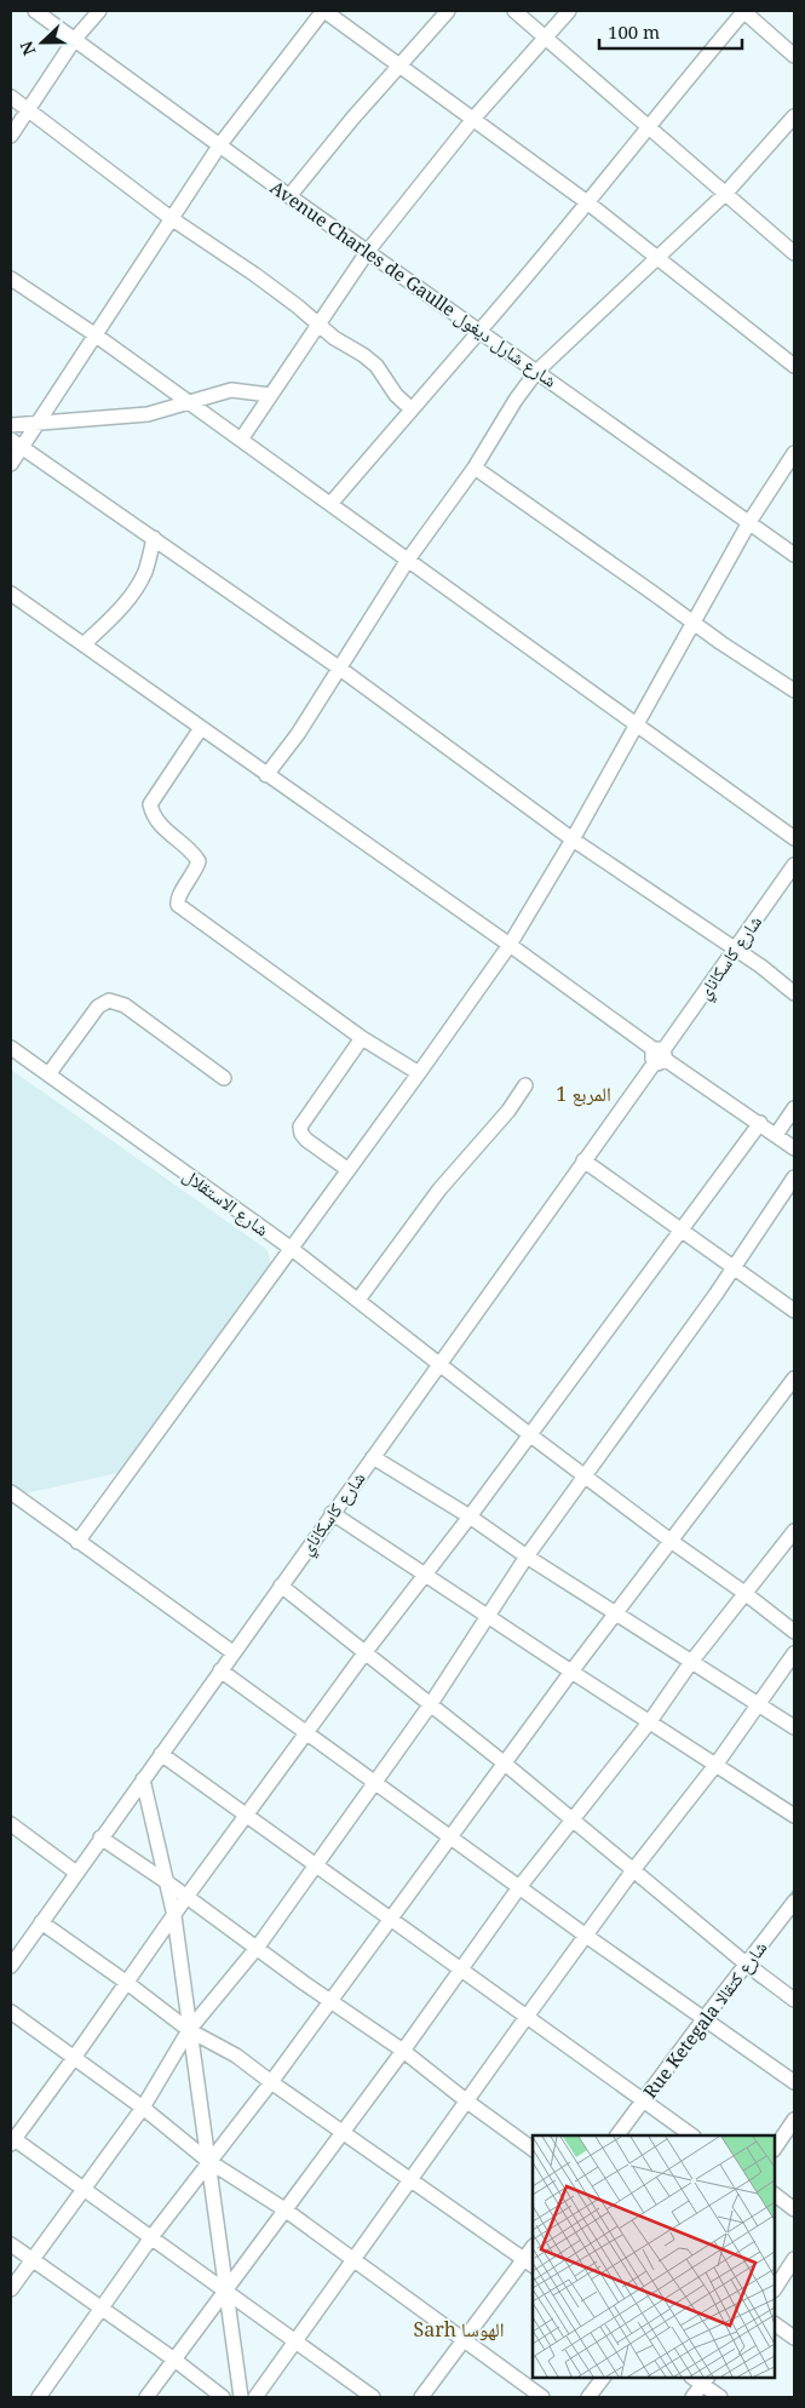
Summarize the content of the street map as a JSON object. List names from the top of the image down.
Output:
{
  "streets": {
    "street": [
      "Avenue Charles de Gaulle شارع شارل ديغول",
      "شارع كاسكاناي",
      "شارع الاستقلال",
      "Rue Ketegala شارع كتقالا"
    ]
  },
  "crossings": [
    ["شارع كاسكاناي", "شارع الاستقلال"]
  ],
  "districts": ["المربع 1", "Sarh الهوسا"],
  "scale_bar": "100 m",
  "north": "left"
}
